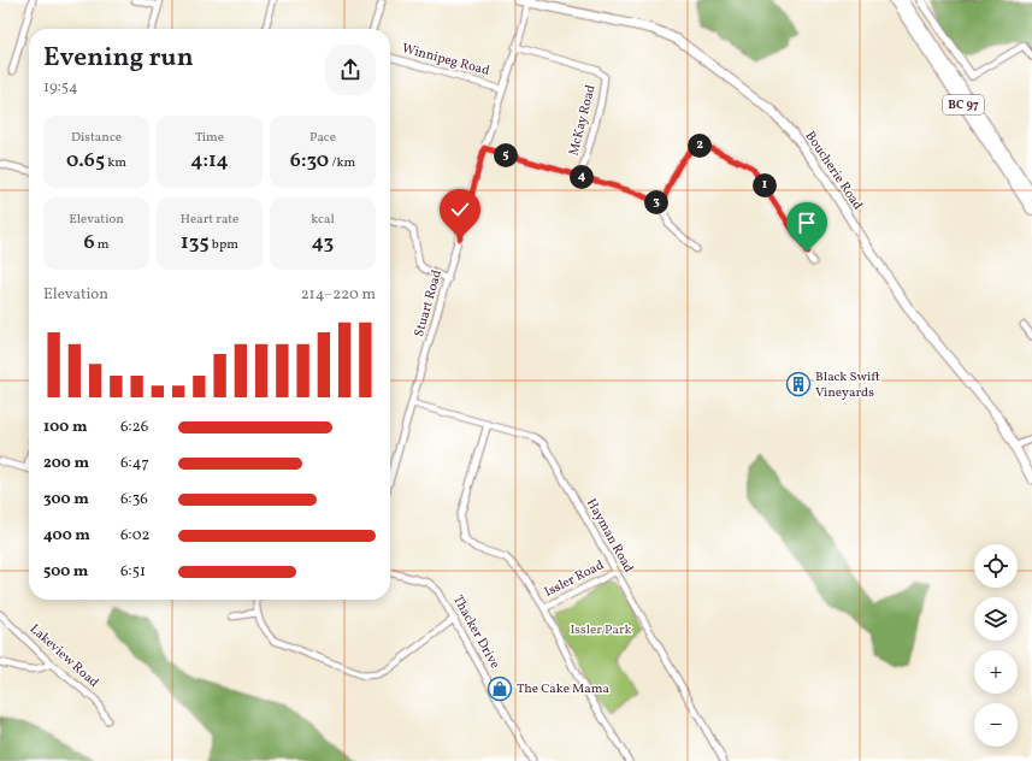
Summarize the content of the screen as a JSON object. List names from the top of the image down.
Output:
{
  "streets": {
    "highway": ["BC 97"],
    "main road": ["Boucherie Road"],
    "street": [
      "Winnipeg Road",
      "McKay Road",
      "Stuart Road",
      "Hayman Road",
      "Issler Road",
      "Thacker Drive",
      "Lakeview Road"
    ]
  },
  "crossings": [
    ["Winnipeg Road", "Stuart Road"],
    ["McKay Road", "Stuart Road"],
    ["Boucherie Road", "Stuart Road"],
    ["Stuart Road", "Hayman Road"],
    ["Hayman Road", "Issler Road"]
  ],
  "parks": ["Issler Park"],
  "places": {
    "building": ["Black Swift Vineyards"],
    "shop": ["The Cake Mama"]
  },
  "page": {
    "heading": ["Evening run", "19:54"],
    "stats": [
      ["Distance", "0.65 km"],
      ["Time", "4:14"],
      ["Pace", "6:30 /km"],
      ["Elevation", "6 m"],
      ["Heart rate", "135 bpm"],
      ["kcal", "43"]
    ],
    "pins": [
      "2",
      "5",
      "4",
      "1",
      "3"
    ],
    "chart": ["Elevation", "214–220 m"],
    "list": [
      {
        "name": "100 m",
        "note": "6:26"
      },
      {
        "name": "200 m",
        "note": "6:47"
      },
      {
        "name": "300 m",
        "note": "6:36"
      },
      {
        "name": "400 m",
        "note": "6:02"
      },
      {
        "name": "500 m",
        "note": "6:51"
      }
    ],
    "map_buttons": ["+", "−"]
  }
}
